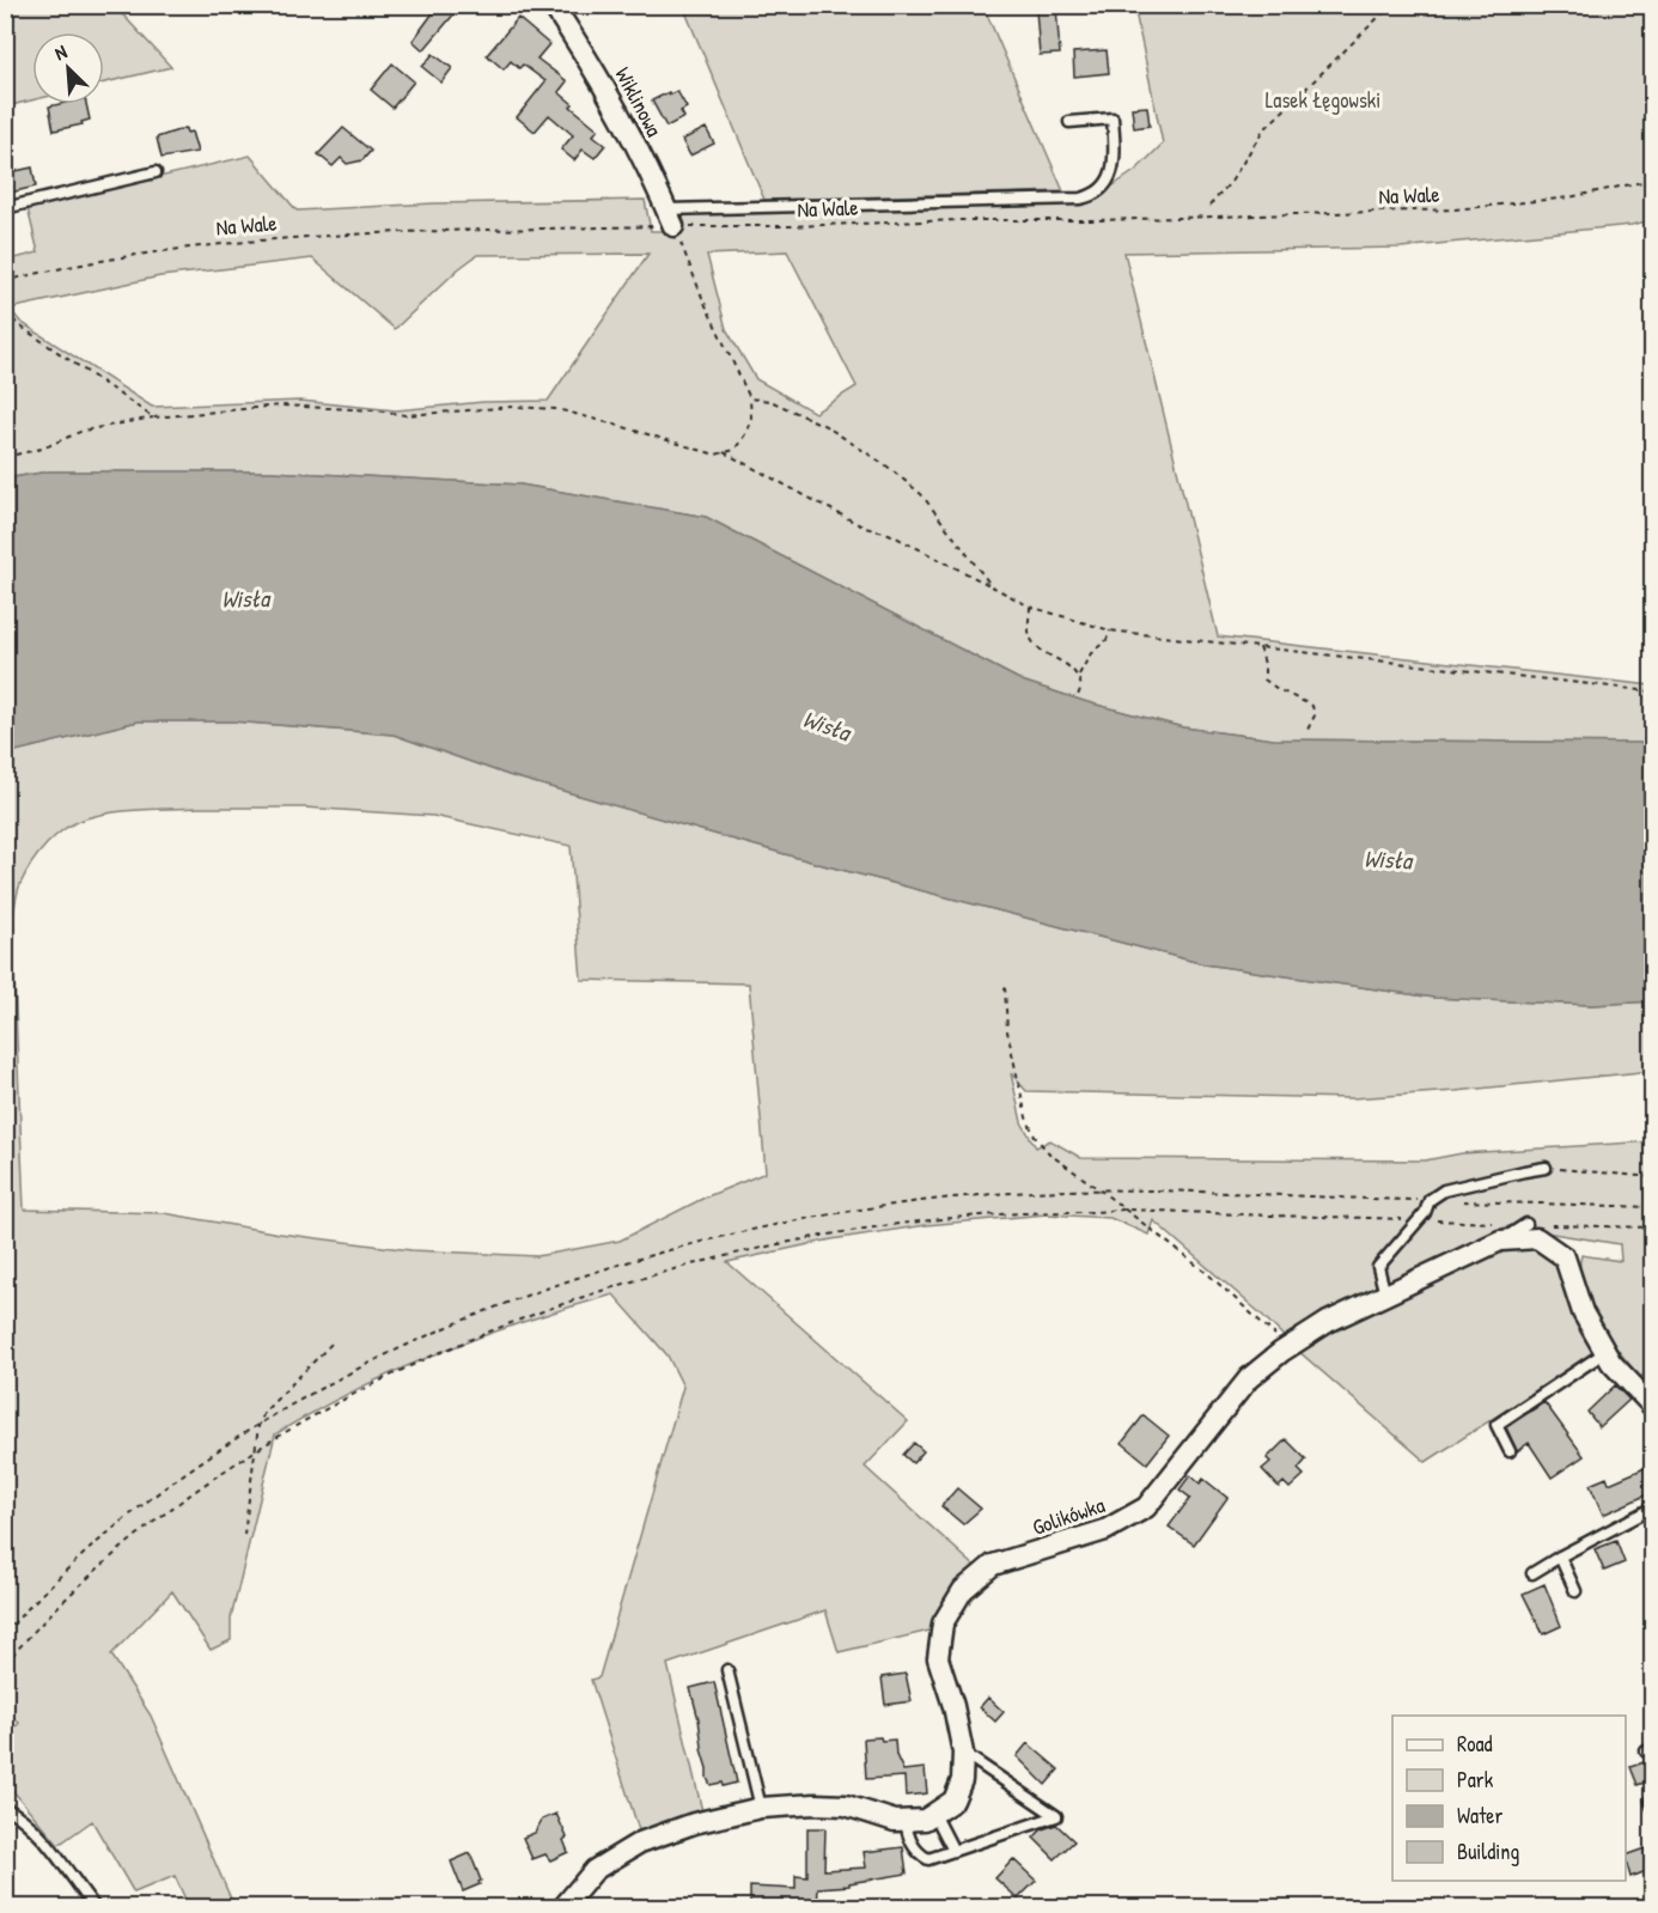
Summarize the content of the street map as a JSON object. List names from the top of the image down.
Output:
{
  "streets": {
    "street": ["Wiklinowa", "Golikówka"],
    "path": ["Na Wale"]
  },
  "crossings": [
    ["Wiklinowa", "Na Wale"]
  ],
  "water": ["Wisła"],
  "parks": ["Lasek Łęgowski"],
  "legend": [
    "Road",
    "Park",
    "Water",
    "Building"
  ],
  "north": "top left"
}
